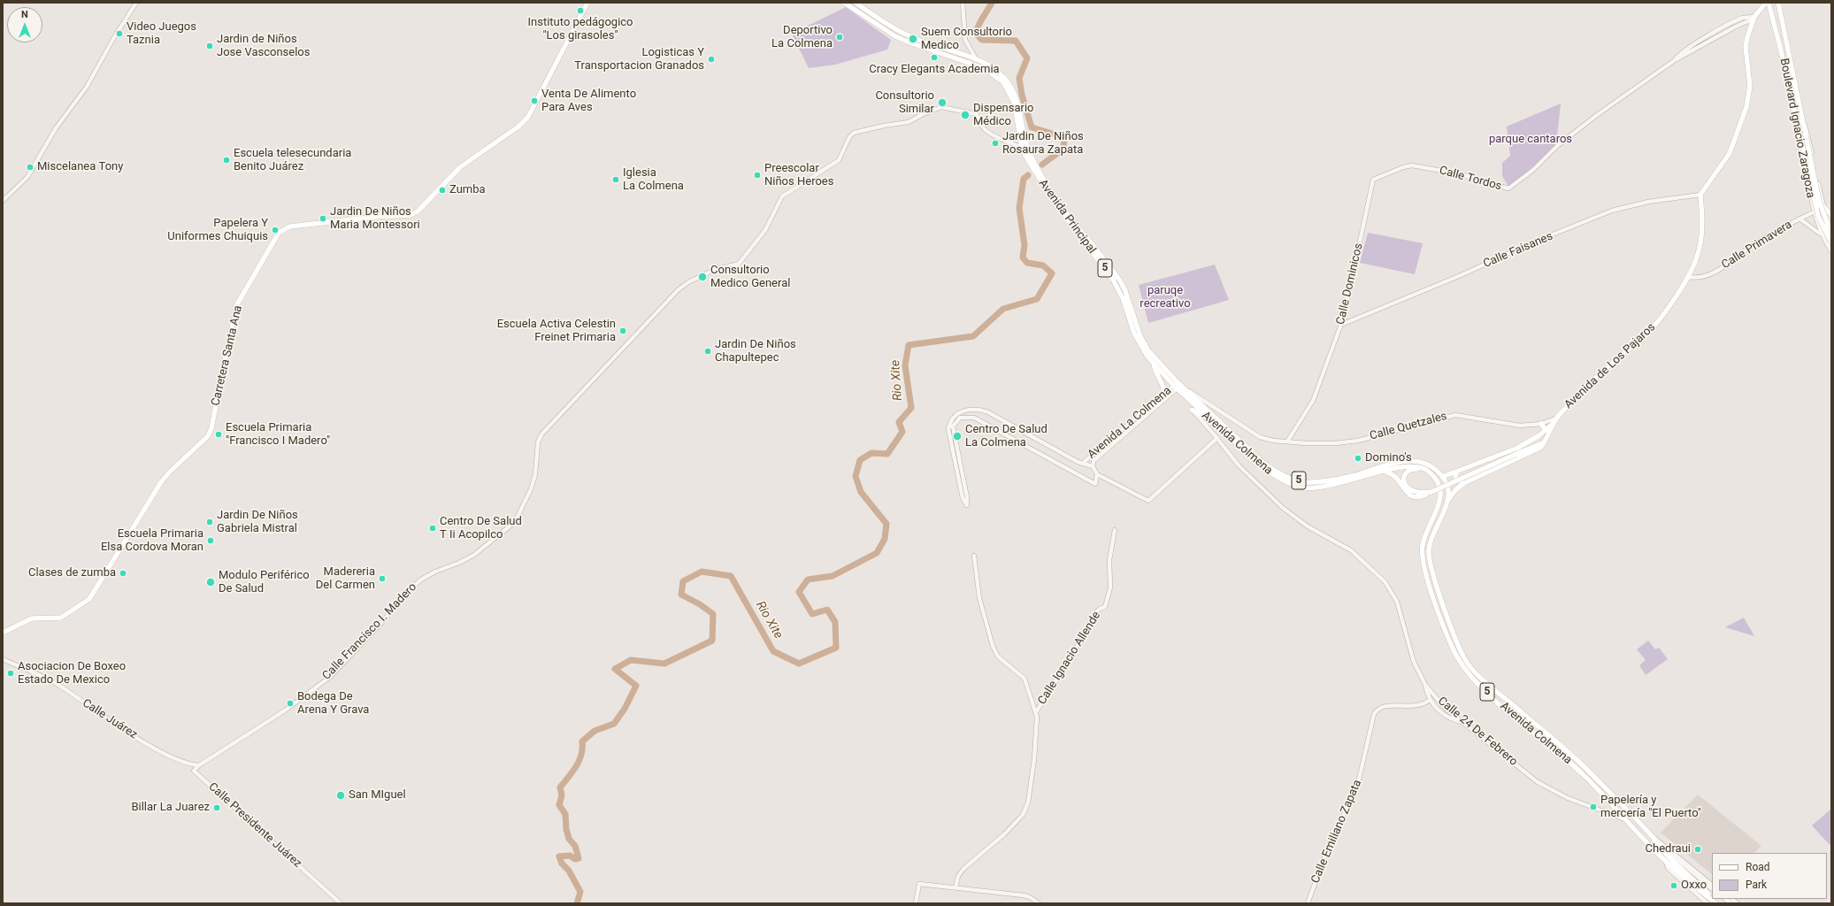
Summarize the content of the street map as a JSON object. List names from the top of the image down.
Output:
{
  "streets": {
    "main road": [
      "Boulevard Ignacio Zaragoza",
      "Avenida Principal",
      "5",
      "Carretera Santa Ana",
      "Avenida de Los Pajaros",
      "Avenida Colmena"
    ],
    "street": [
      "Calle Tordos",
      "Calle Primavera",
      "Calle Faisanes",
      "Calle Dominicos",
      "Avenida La Colmena",
      "Calle Quetzales",
      "Calle Francisco I. Madero",
      "Calle Ignacio Allende",
      "Calle Juárez",
      "Calle 24 De Febrero",
      "Calle Presidente Juárez",
      "Calle Emiliano Zapata"
    ]
  },
  "crossings": [
    ["Boulevard Ignacio Zaragoza", "Calle Primavera"],
    ["Calle Tordos", "Calle Dominicos"],
    ["Avenida Principal", "5"],
    ["Avenida Principal", "Avenida La Colmena"],
    ["Avenida Principal", "Calle Quetzales"],
    ["Avenida Principal", "Avenida Colmena"],
    ["Avenida Principal", "Calle Francisco I. Madero"],
    ["Calle Primavera", "Avenida de Los Pajaros"],
    ["Calle Faisanes", "Calle Dominicos"],
    ["Calle Faisanes", "Avenida de Los Pajaros"],
    ["5", "Avenida Colmena"],
    ["5", "Calle Francisco I. Madero"],
    ["Calle Dominicos", "Calle Quetzales"],
    ["Avenida de Los Pajaros", "Calle Quetzales"],
    ["Avenida de Los Pajaros", "Avenida Colmena"],
    ["Avenida La Colmena", "Calle Quetzales"],
    ["Avenida La Colmena", "Avenida Colmena"],
    ["Calle Quetzales", "Avenida Colmena"],
    ["Avenida Colmena", "Calle 24 De Febrero"],
    ["Calle Francisco I. Madero", "Calle Juárez"],
    ["Calle Francisco I. Madero", "Calle Presidente Juárez"]
  ],
  "water": ["Rio Xite"],
  "parks": ["parque cantaros", "paruqe recreativo"],
  "places": [
    "Instituto pedágogico \"Los girasoles\"",
    "Video Juegos Taznia",
    "Deportivo La Colmena",
    "Suem Consultorio Medico",
    "Jardin de Niños Jose Vasconselos",
    "Cracy Elegants Academia",
    "Logisticas Y Transportacion Granados",
    "Venta De Alimento Para Aves",
    "Consultorio Similar",
    "Dispensario Médico",
    "Jardin De Niños Rosaura Zapata",
    "Escuela telesecundaria Benito Juárez",
    "Miscelanea Tony",
    "Preescolar Niños Heroes",
    "Iglesia La Colmena",
    "Zumba",
    "Jardin De Niños Maria Montessori",
    "Papelera Y Uniformes Chuiquis",
    "Consultorio Medico General",
    "Escuela Activa Celestin Freinet Primaria",
    "Jardin De Niños Chapultepec",
    "Escuela Primaria \"Francisco I Madero\"",
    "Centro De Salud La Colmena",
    "Domino's",
    "Jardin De Niños Gabriela Mistral",
    "Centro De Salud T Ii Acopilco",
    "Escuela Primaria Elsa Cordova Moran",
    "Clases de zumba",
    "Madereria Del Carmen",
    "Modulo Periférico De Salud",
    "Asociacion De Boxeo Estado De Mexico",
    "Bodega De Arena Y Grava",
    "San MIguel",
    "Papelería y mercería \"El Puerto\"",
    "Billar La Juarez",
    "Chedraui",
    "Oxxo"
  ],
  "legend": ["Road", "Park"],
  "north": "top"
}
